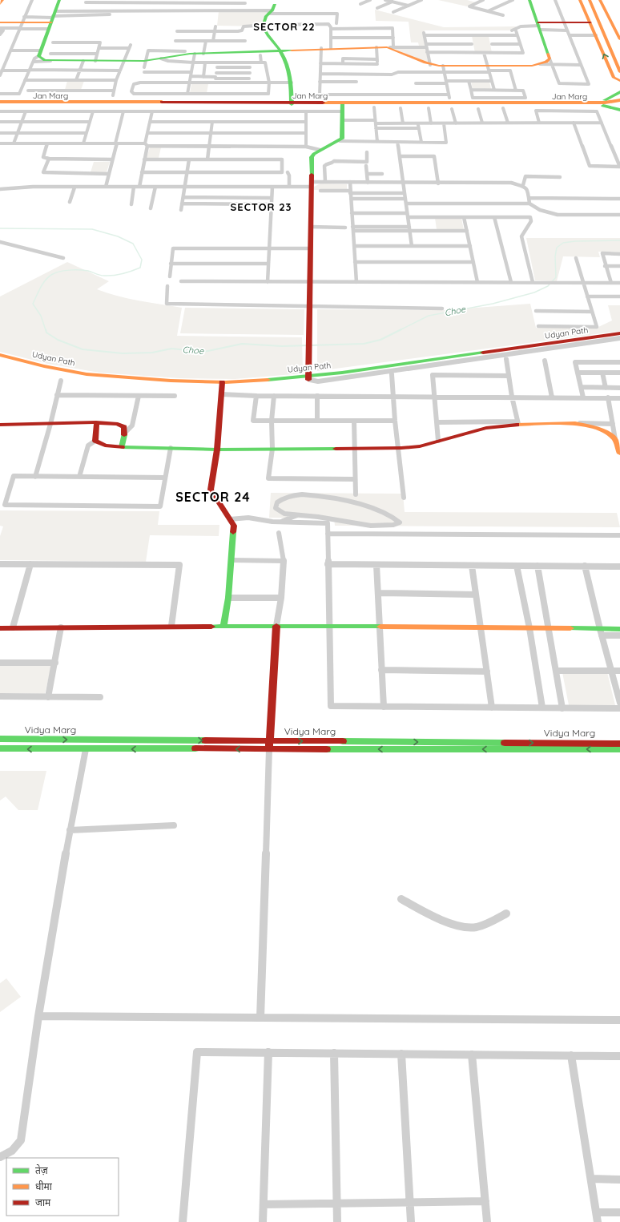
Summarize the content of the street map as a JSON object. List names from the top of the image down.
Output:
{
  "streets": {
    "street": ["Jan Marg", "Udyan Path", "Vidya Marg"]
  },
  "districts": ["SECTOR 22", "SECTOR 23", "SECTOR 24"],
  "water": ["Choe"],
  "legend": ["तेज़", "धीमा", "जाम"]
}
